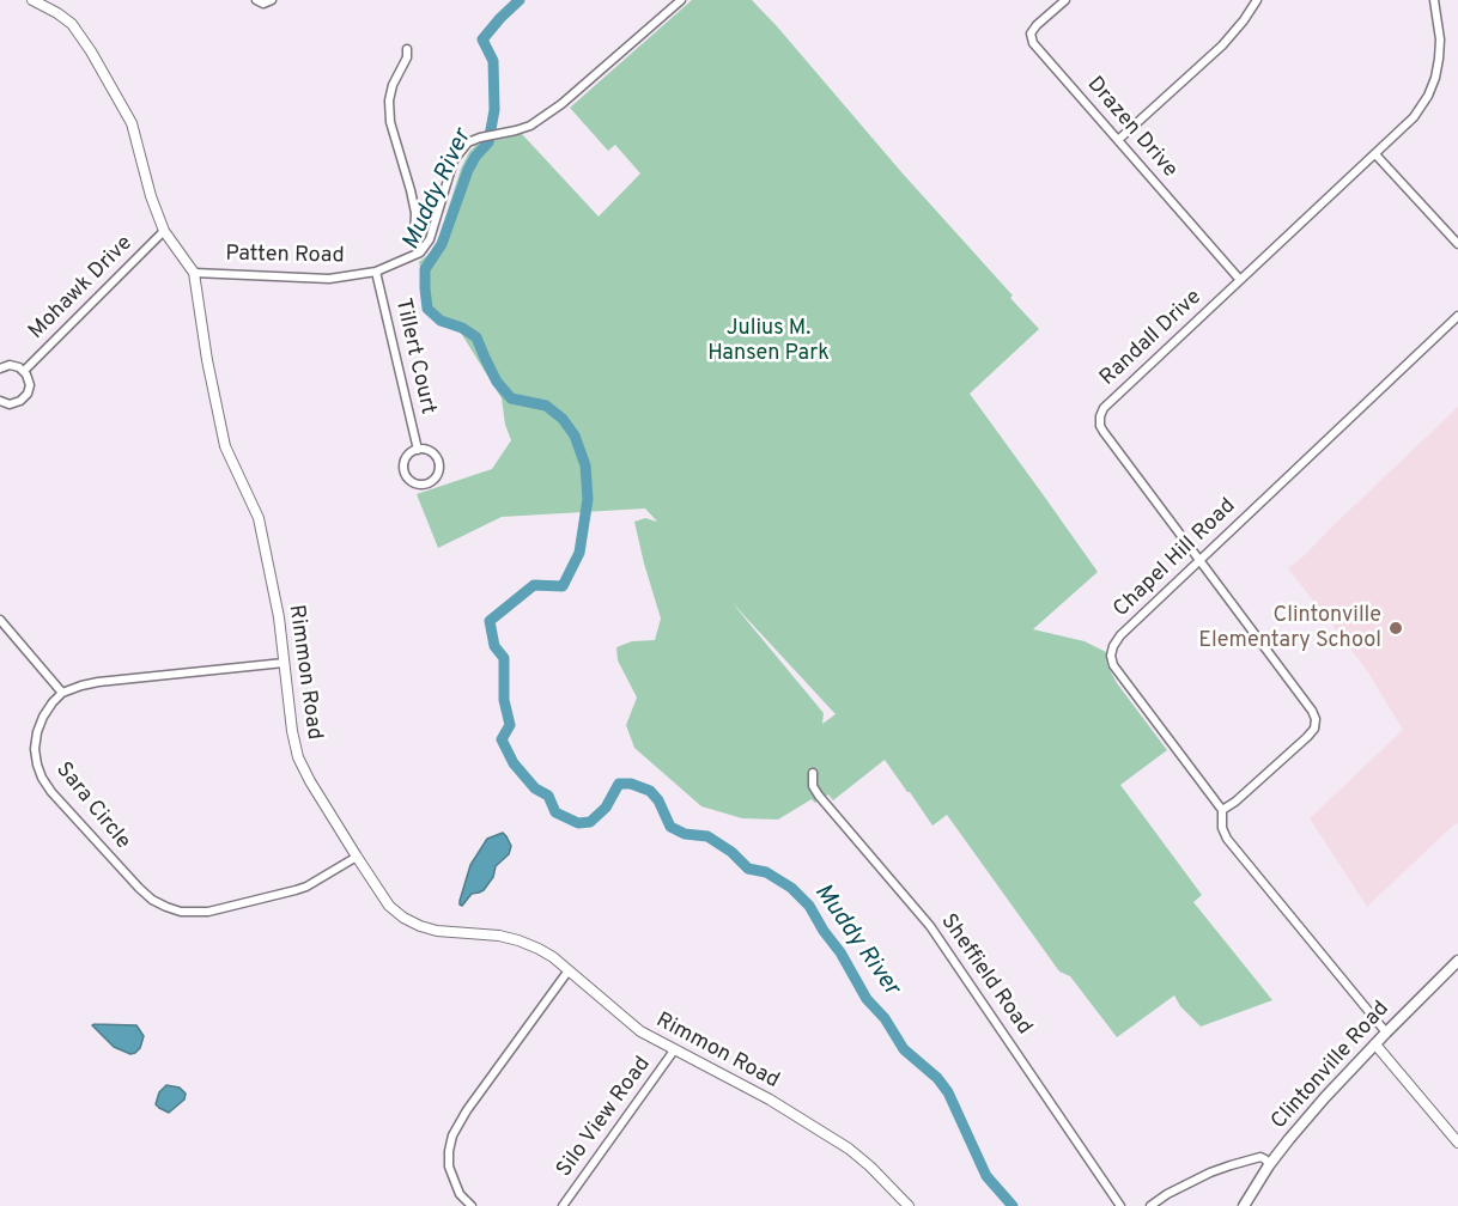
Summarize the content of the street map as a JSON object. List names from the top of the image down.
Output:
{
  "streets": {
    "main road": ["Clintonville Road"],
    "street": [
      "Drazen Drive",
      "Patten Road",
      "Mohawk Drive",
      "Randall Drive",
      "Tillert Court",
      "Chapel Hill Road",
      "Rimmon Road",
      "Sara Circle",
      "Sheffield Road",
      "Silo View Road"
    ]
  },
  "crossings": [
    ["Drazen Drive", "Randall Drive"],
    ["Patten Road", "Tillert Court"],
    ["Patten Road", "Rimmon Road"],
    ["Mohawk Drive", "Rimmon Road"],
    ["Randall Drive", "Chapel Hill Road"],
    ["Chapel Hill Road", "Clintonville Road"],
    ["Rimmon Road", "Sara Circle"],
    ["Rimmon Road", "Silo View Road"]
  ],
  "water": ["Muddy River"],
  "parks": ["Julius M. Hansen Park"],
  "places": ["Clintonville Elementary School"]
}
